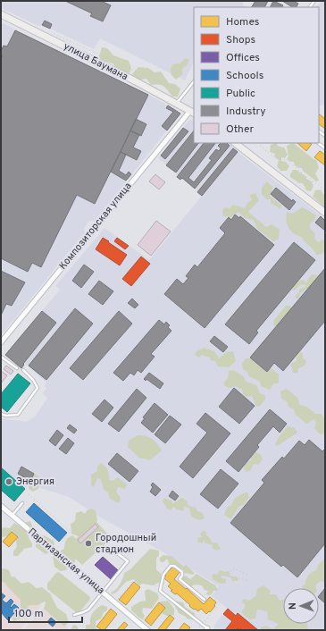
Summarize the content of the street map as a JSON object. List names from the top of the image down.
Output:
{
  "streets": {
    "street": ["улица Баумана", "Композиторская улица", "Партизанская улица"]
  },
  "crossings": [
    ["улица Баумана", "Композиторская улица"]
  ],
  "places": ["Энергия", "Городошный стадион"],
  "legend": [
    "Homes",
    "Shops",
    "Offices",
    "Schools",
    "Public",
    "Industry",
    "Other"
  ],
  "scale_bar": "100 m",
  "north": "left"
}
